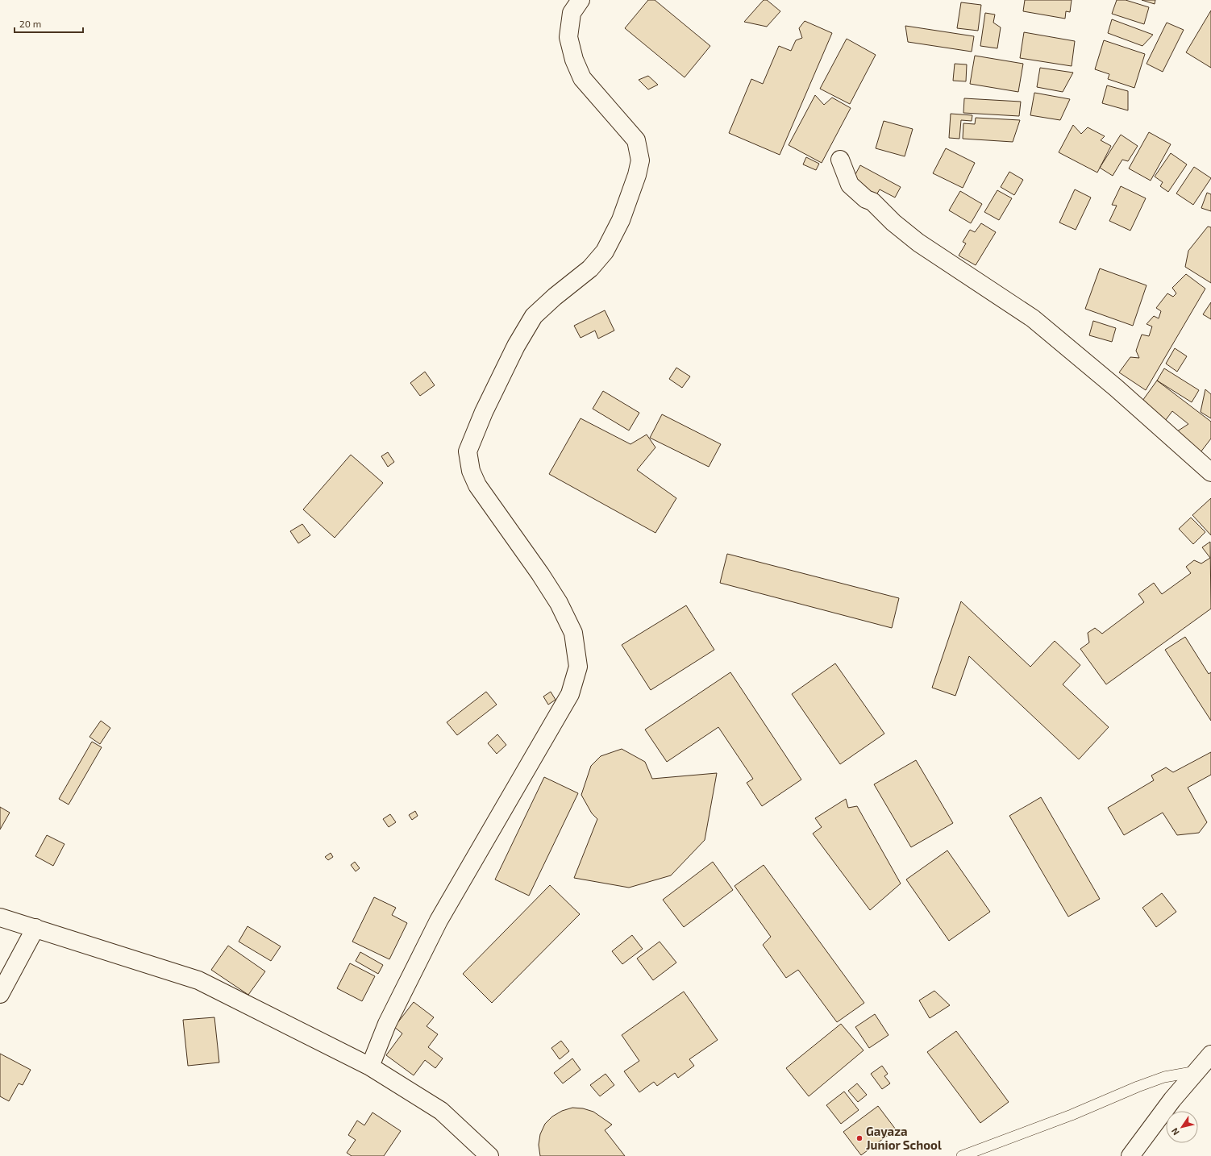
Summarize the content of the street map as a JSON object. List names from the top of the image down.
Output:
{
  "places": ["Gayaza Junior School"],
  "scale_bar": "20 m",
  "north": "bottom left"
}
